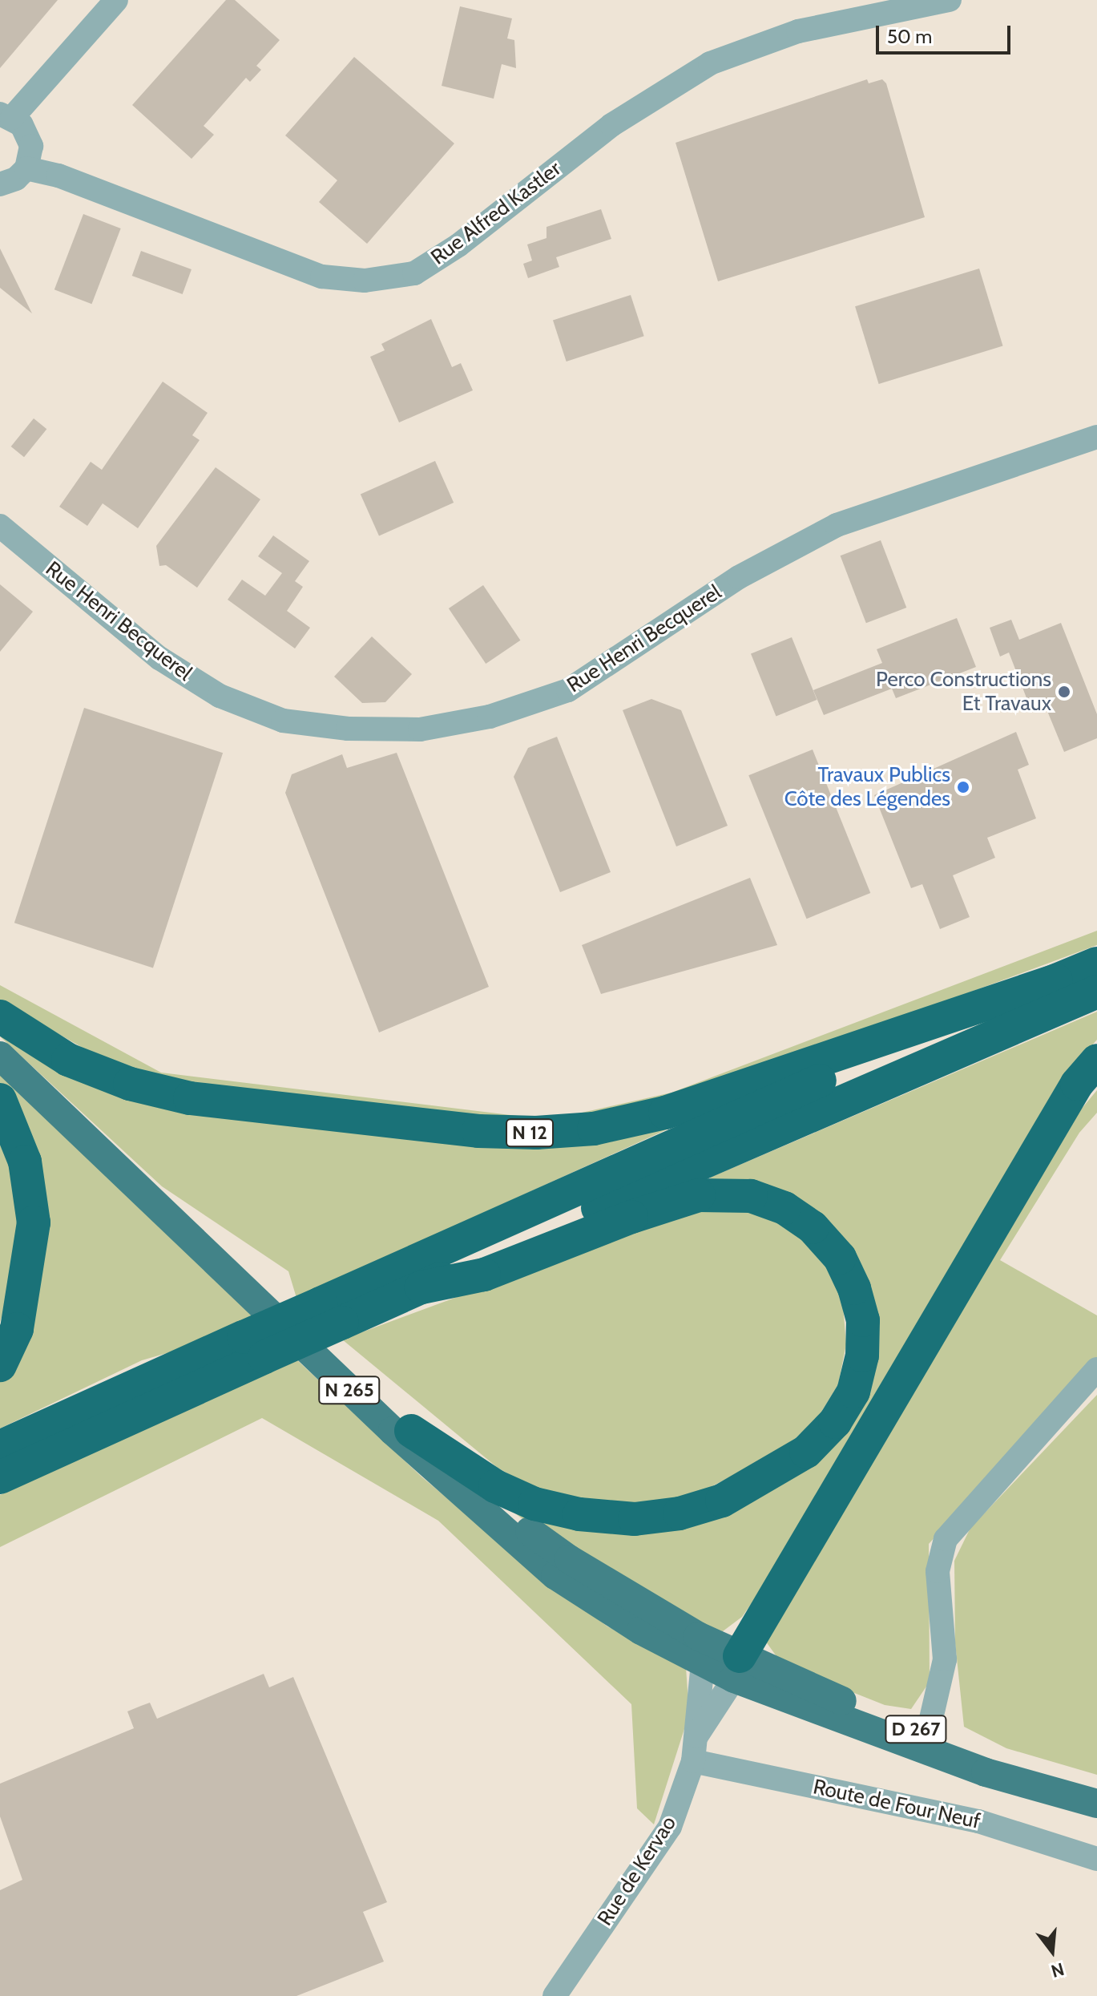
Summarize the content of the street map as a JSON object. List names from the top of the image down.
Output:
{
  "streets": {
    "highway": ["N 12"],
    "main road": ["N 265", "D 267"],
    "street": [
      "Rue Alfred Kastler",
      "Rue Henri Becquerel",
      "Route de Four Neuf",
      "Rue de Kervao"
    ]
  },
  "crossings": [
    ["N 265", "D 267"],
    ["N 265", "Rue de Kervao"],
    ["Route de Four Neuf", "Rue de Kervao"]
  ],
  "places": ["Perco Constructions Et Travaux", "Travaux Publics Côte des Légendes"],
  "scale_bar": "50 m",
  "north": "bottom"
}
